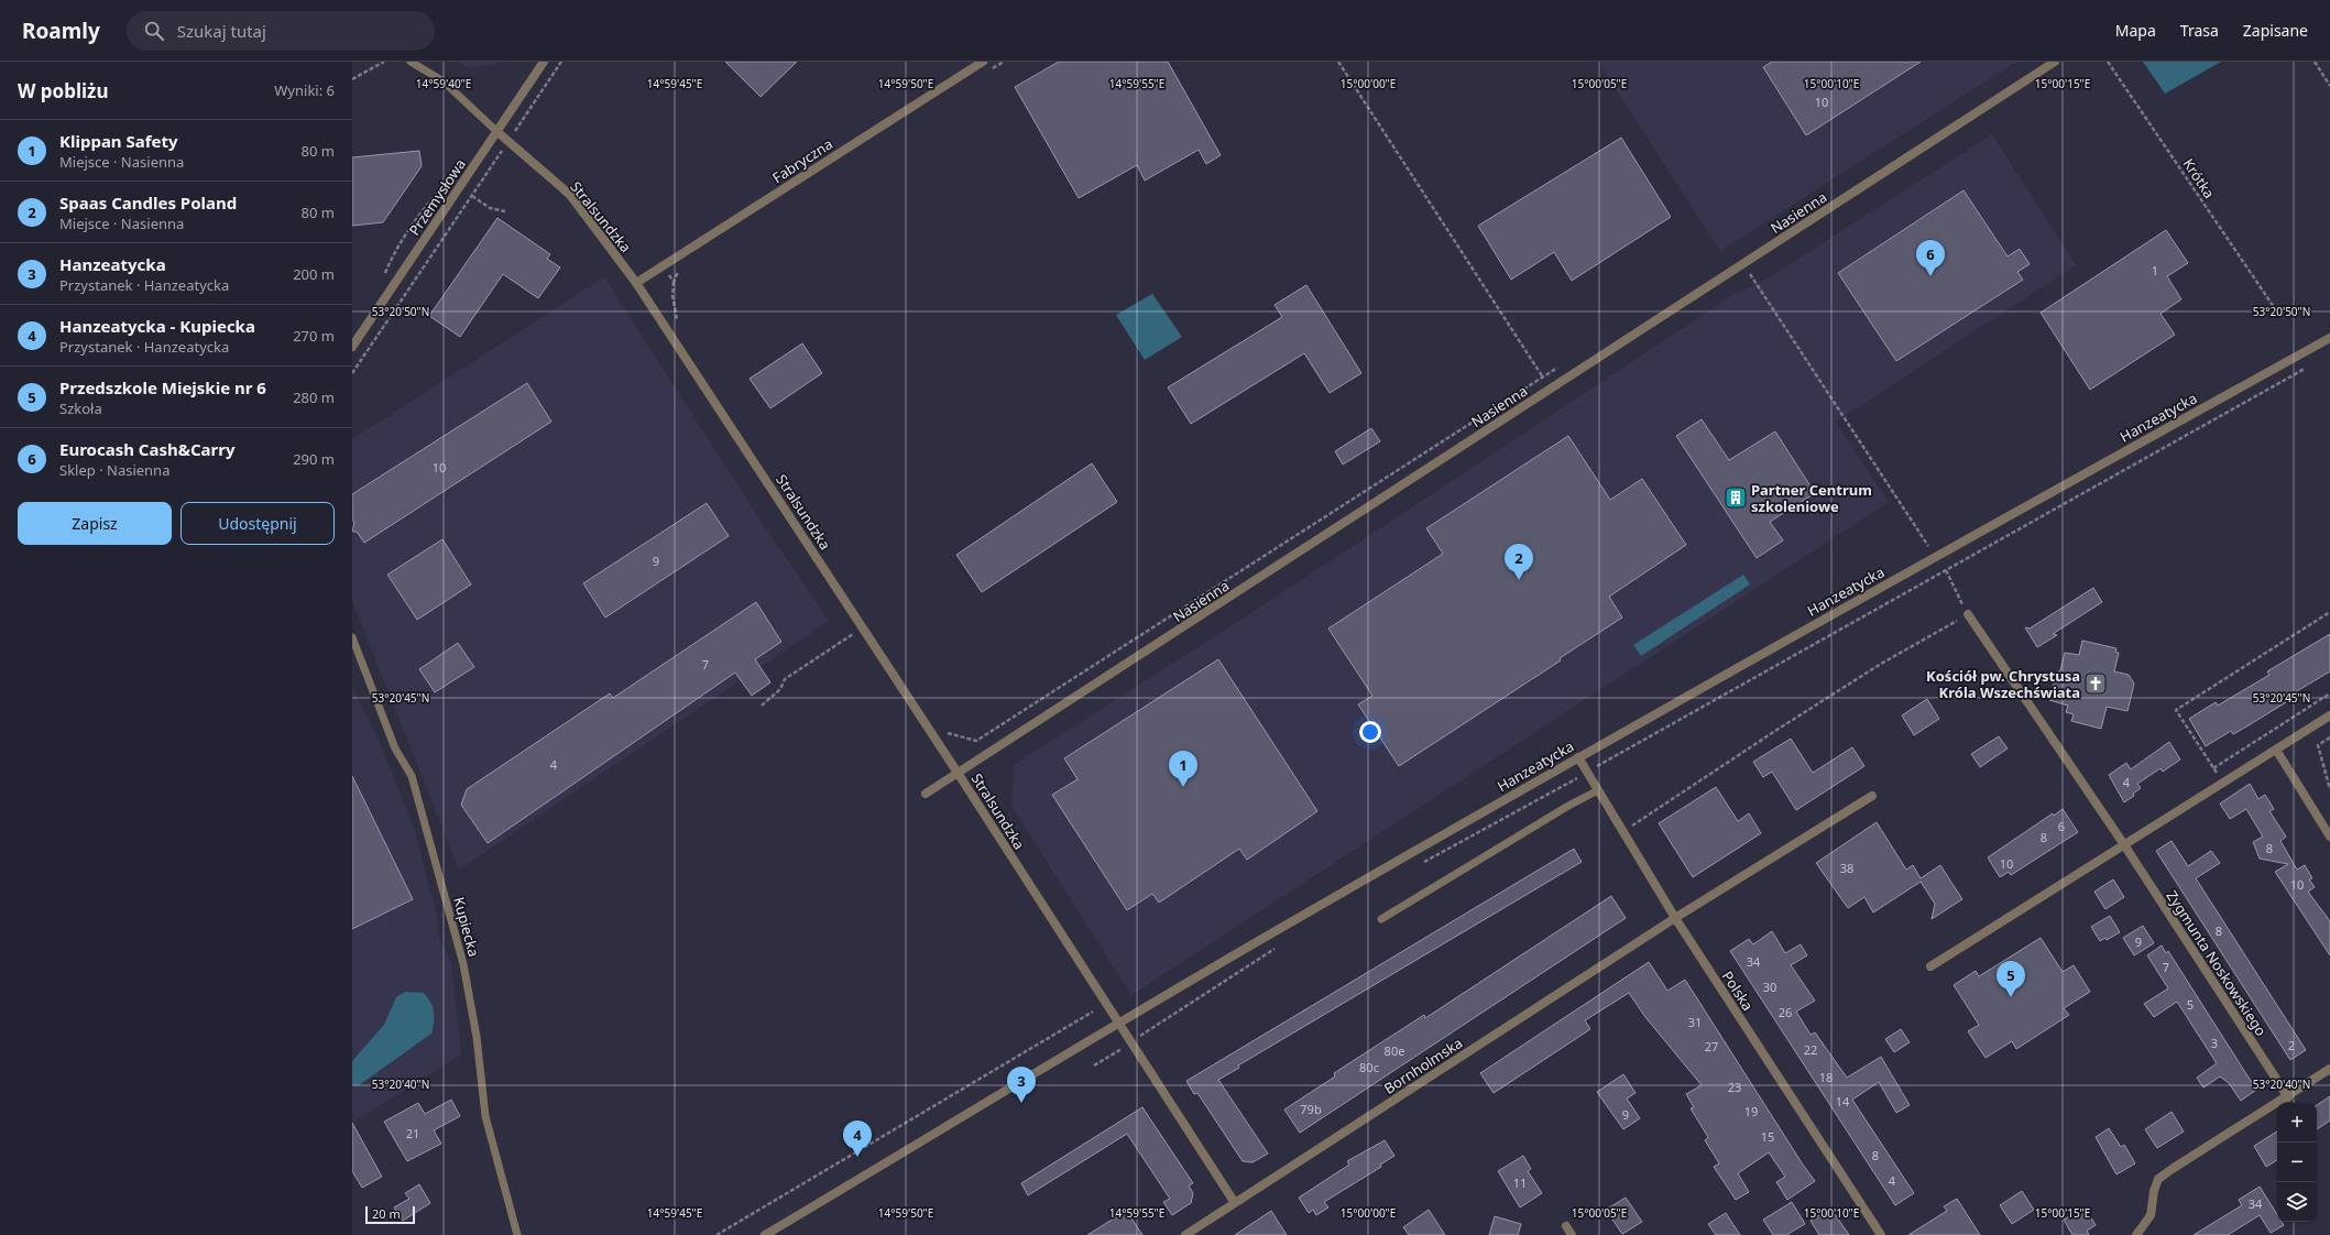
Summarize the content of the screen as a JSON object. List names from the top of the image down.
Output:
{
  "streets": {
    "street": [
      "Fabryczna",
      "Przemysłowa",
      "Nasienna",
      "Stralsundzka",
      "Hanzeatycka",
      "Zygmunta Noskowskiego",
      "Polska",
      "Bornholmska"
    ],
    "lane": ["Kupiecka"],
    "path": ["Krótka"]
  },
  "crossings": [
    ["Fabryczna", "Stralsundzka"],
    ["Przemysłowa", "Stralsundzka"],
    ["Nasienna", "Stralsundzka"],
    ["Stralsundzka", "Hanzeatycka"],
    ["Stralsundzka", "Bornholmska"],
    ["Hanzeatycka", "Polska"],
    ["Polska", "Bornholmska"]
  ],
  "places": {
    "building": ["Partner Centrum szkoleniowe"],
    "church": ["Kościół pw. Chrystusa Króla Wszechświata"]
  },
  "house_numbers": [
    "10",
    "1",
    "10",
    "9",
    "7",
    "4",
    "4",
    "6",
    "8",
    "8",
    "10",
    "38",
    "10",
    "8",
    "9",
    "34",
    "7",
    "30",
    "5",
    "26",
    "31",
    "3",
    "2",
    "27",
    "22",
    "80e",
    "80c",
    "18",
    "23",
    "14",
    "79b",
    "19",
    "9",
    "21",
    "15",
    "8",
    "4",
    "11",
    "34"
  ],
  "scale_bar": "20 m",
  "page": {
    "header": "Roamly",
    "search": "Szukaj tutaj",
    "nav": ["Mapa", "Trasa", "Zapisane"],
    "heading": ["W pobliżu", "Wyniki: 6"],
    "list": [
      {
        "mark": "1",
        "name": "Klippan Safety",
        "note": "Miejsce · Nasienna",
        "value": "80 m"
      },
      {
        "mark": "2",
        "name": "Spaas Candles Poland",
        "note": "Miejsce · Nasienna",
        "value": "80 m"
      },
      {
        "mark": "3",
        "name": "Hanzeatycka",
        "note": "Przystanek · Hanzeatycka",
        "value": "200 m"
      },
      {
        "mark": "4",
        "name": "Hanzeatycka - Kupiecka",
        "note": "Przystanek · Hanzeatycka",
        "value": "270 m"
      },
      {
        "mark": "5",
        "name": "Przedszkole Miejskie nr 6",
        "note": "Szkoła",
        "value": "280 m"
      },
      {
        "mark": "6",
        "name": "Eurocash Cash&Carry",
        "note": "Sklep · Nasienna",
        "value": "290 m"
      }
    ],
    "pins": [
      "6",
      "2",
      "1",
      "5",
      "3",
      "4"
    ],
    "buttons": ["Zapisz", "Udostępnij"],
    "map_buttons": ["+", "−"],
    "scale": "20 m"
  },
  "coordinates": [
    "14°59'40\"E",
    "14°59'45\"E",
    "14°59'50\"E",
    "14°59'55\"E",
    "15°00'00\"E",
    "15°00'05\"E",
    "15°00'10\"E",
    "15°00'15\"E",
    "53°20'50\"N",
    "53°20'45\"N",
    "53°20'40\"N"
  ]
}
